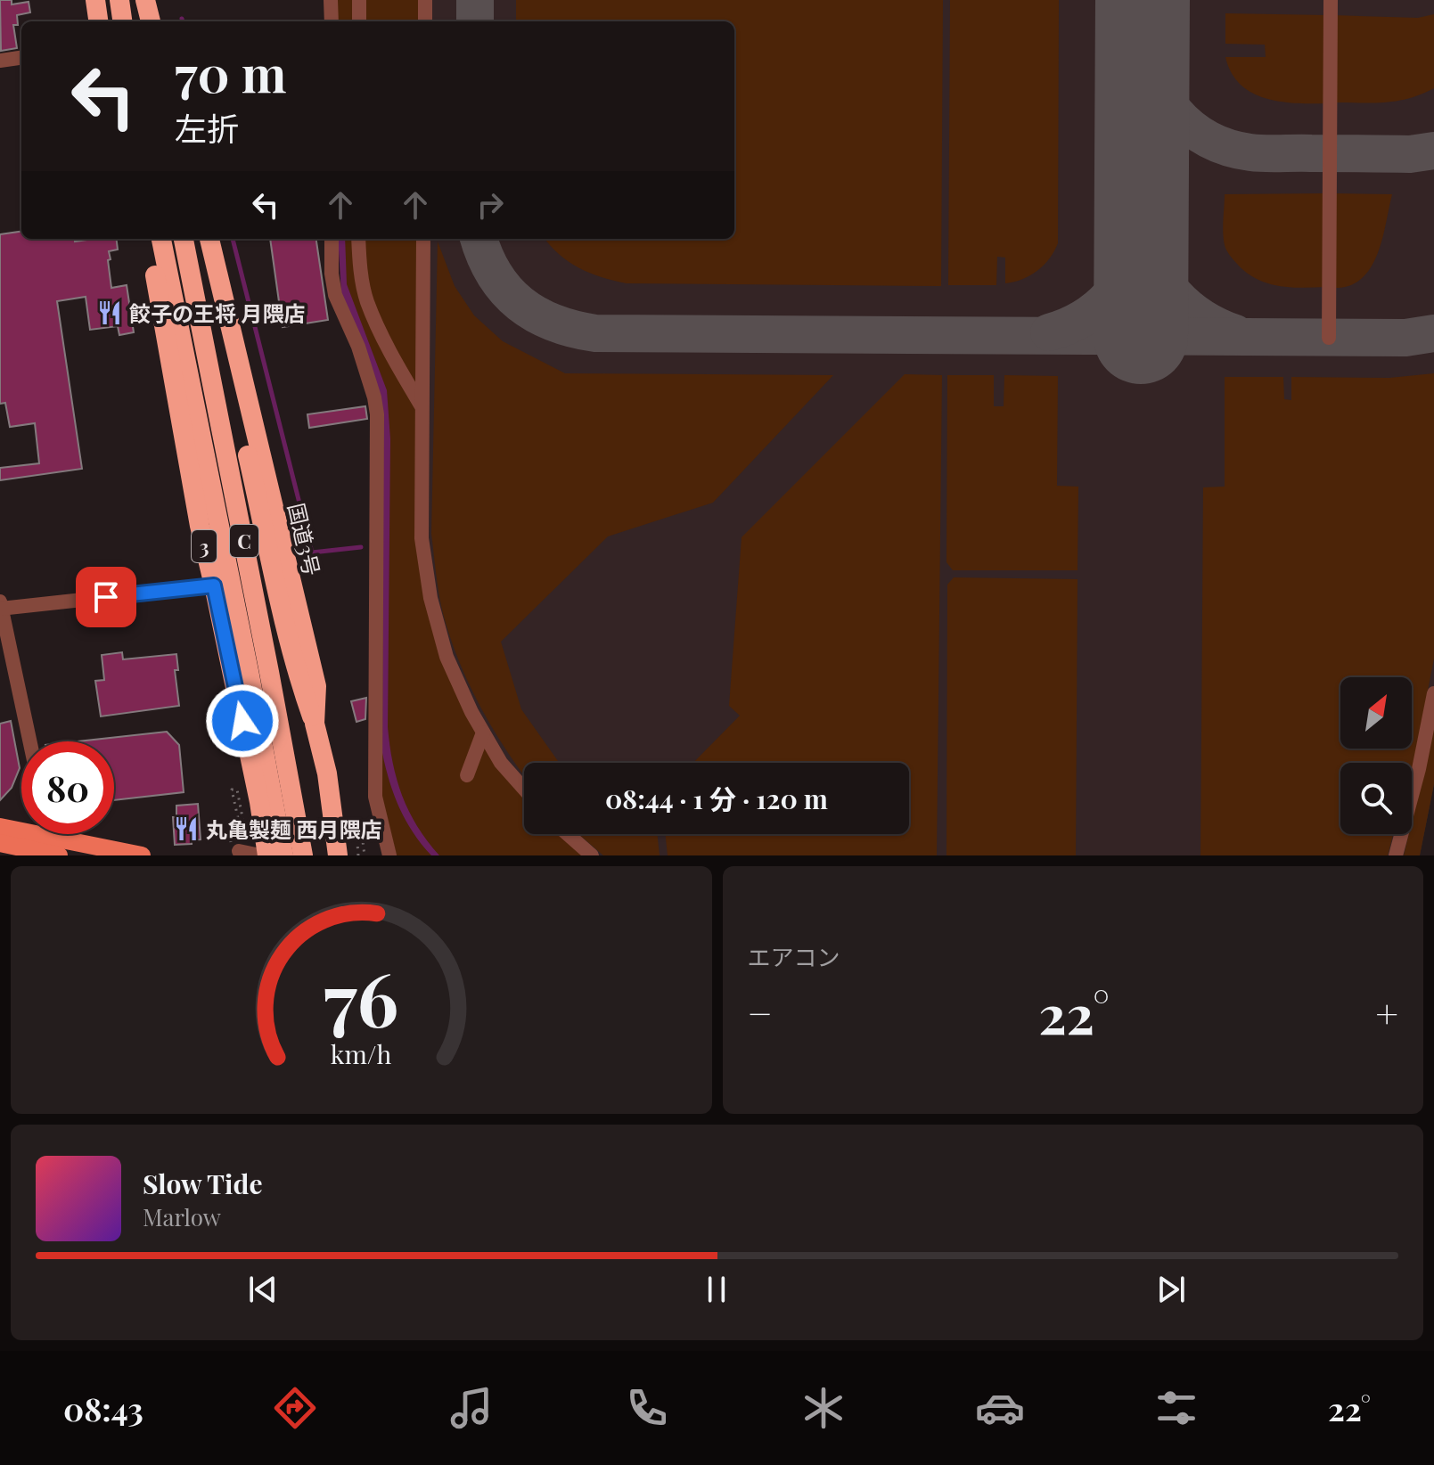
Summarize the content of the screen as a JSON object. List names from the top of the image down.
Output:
{
  "streets": {
    "highway": ["国道3号", "C", "3"]
  },
  "places": {
    "restaurant": ["餃子の王将 月隈店", "丸亀製麺 西月隈店"]
  },
  "north": "top right",
  "page": {
    "turn": ["70 m", "左折"],
    "limit": "80",
    "trip": "08:44 · 1 分 · 120 m",
    "tile": "エアコン",
    "heat": ["−", "22°", "+"],
    "song": ["Slow Tide", "Marlow"],
    "tabs": ["08:43", "22°"],
    "gauge": ["76", "km/h"]
  }
}
